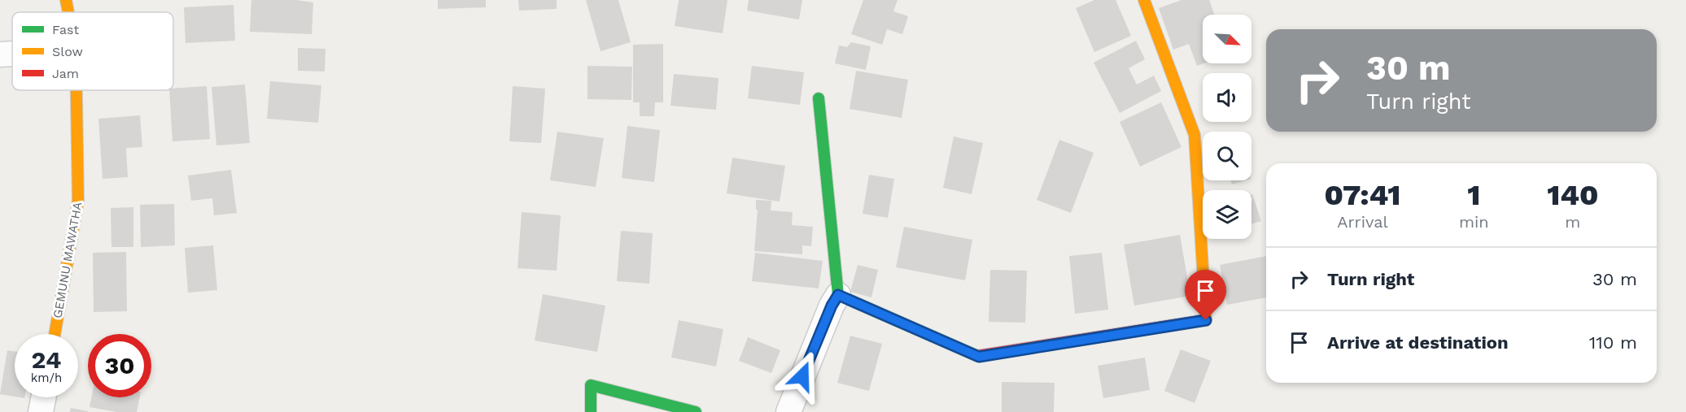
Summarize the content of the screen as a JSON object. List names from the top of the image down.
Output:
{
  "streets": {
    "street": ["GEMUNU MAWATHA"]
  },
  "legend": ["Fast", "Slow", "Jam"],
  "north": "bottom right",
  "page": {
    "turn": ["30 m", "Turn right"],
    "eta": [
      "07:41",
      "Arrival",
      "1",
      "min",
      "140",
      "m"
    ],
    "list": [
      {
        "name": "Turn right",
        "value": "30 m"
      },
      {
        "name": "Arrive at destination",
        "value": "110 m"
      }
    ],
    "speed": "24 km/h",
    "limit": "30"
  }
}
